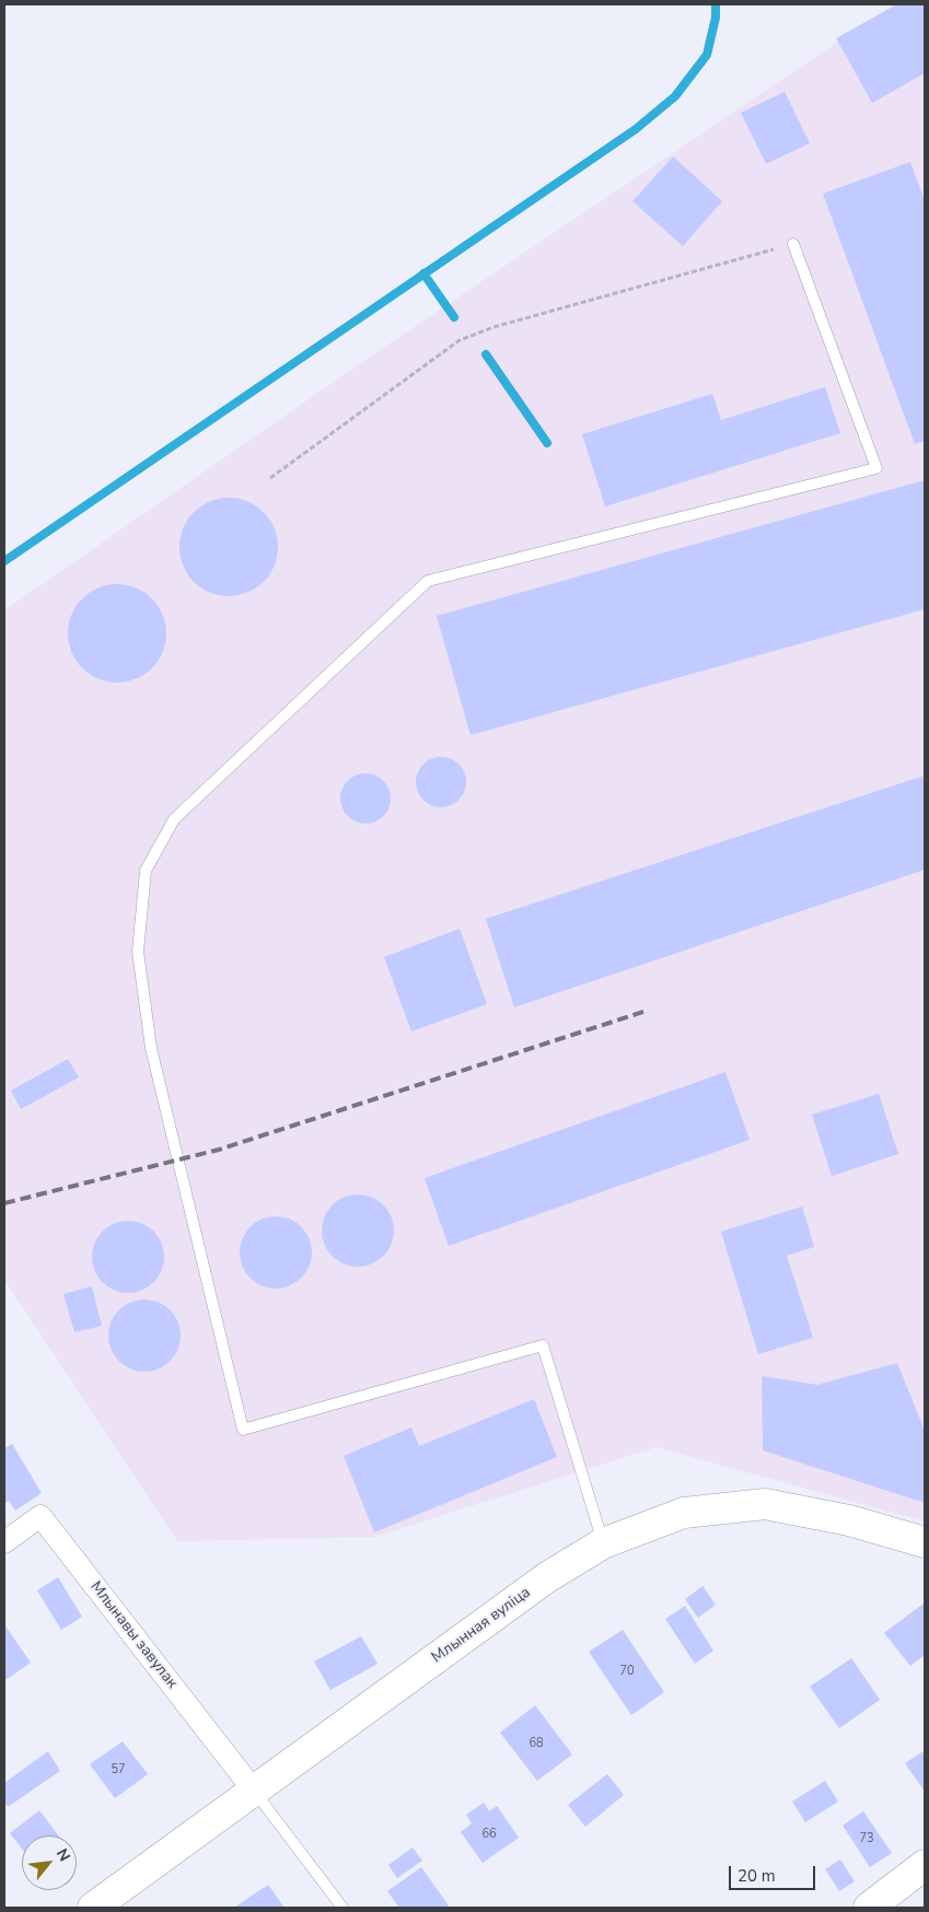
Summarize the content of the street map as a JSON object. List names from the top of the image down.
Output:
{
  "streets": {
    "street": ["Млынная вуліца", "Млынавы завулак"]
  },
  "crossings": [
    ["Млынная вуліца", "Млынавы завулак"]
  ],
  "house_numbers": [
    "70",
    "68",
    "57",
    "66",
    "73"
  ],
  "scale_bar": "20 m",
  "north": "top right"
}
